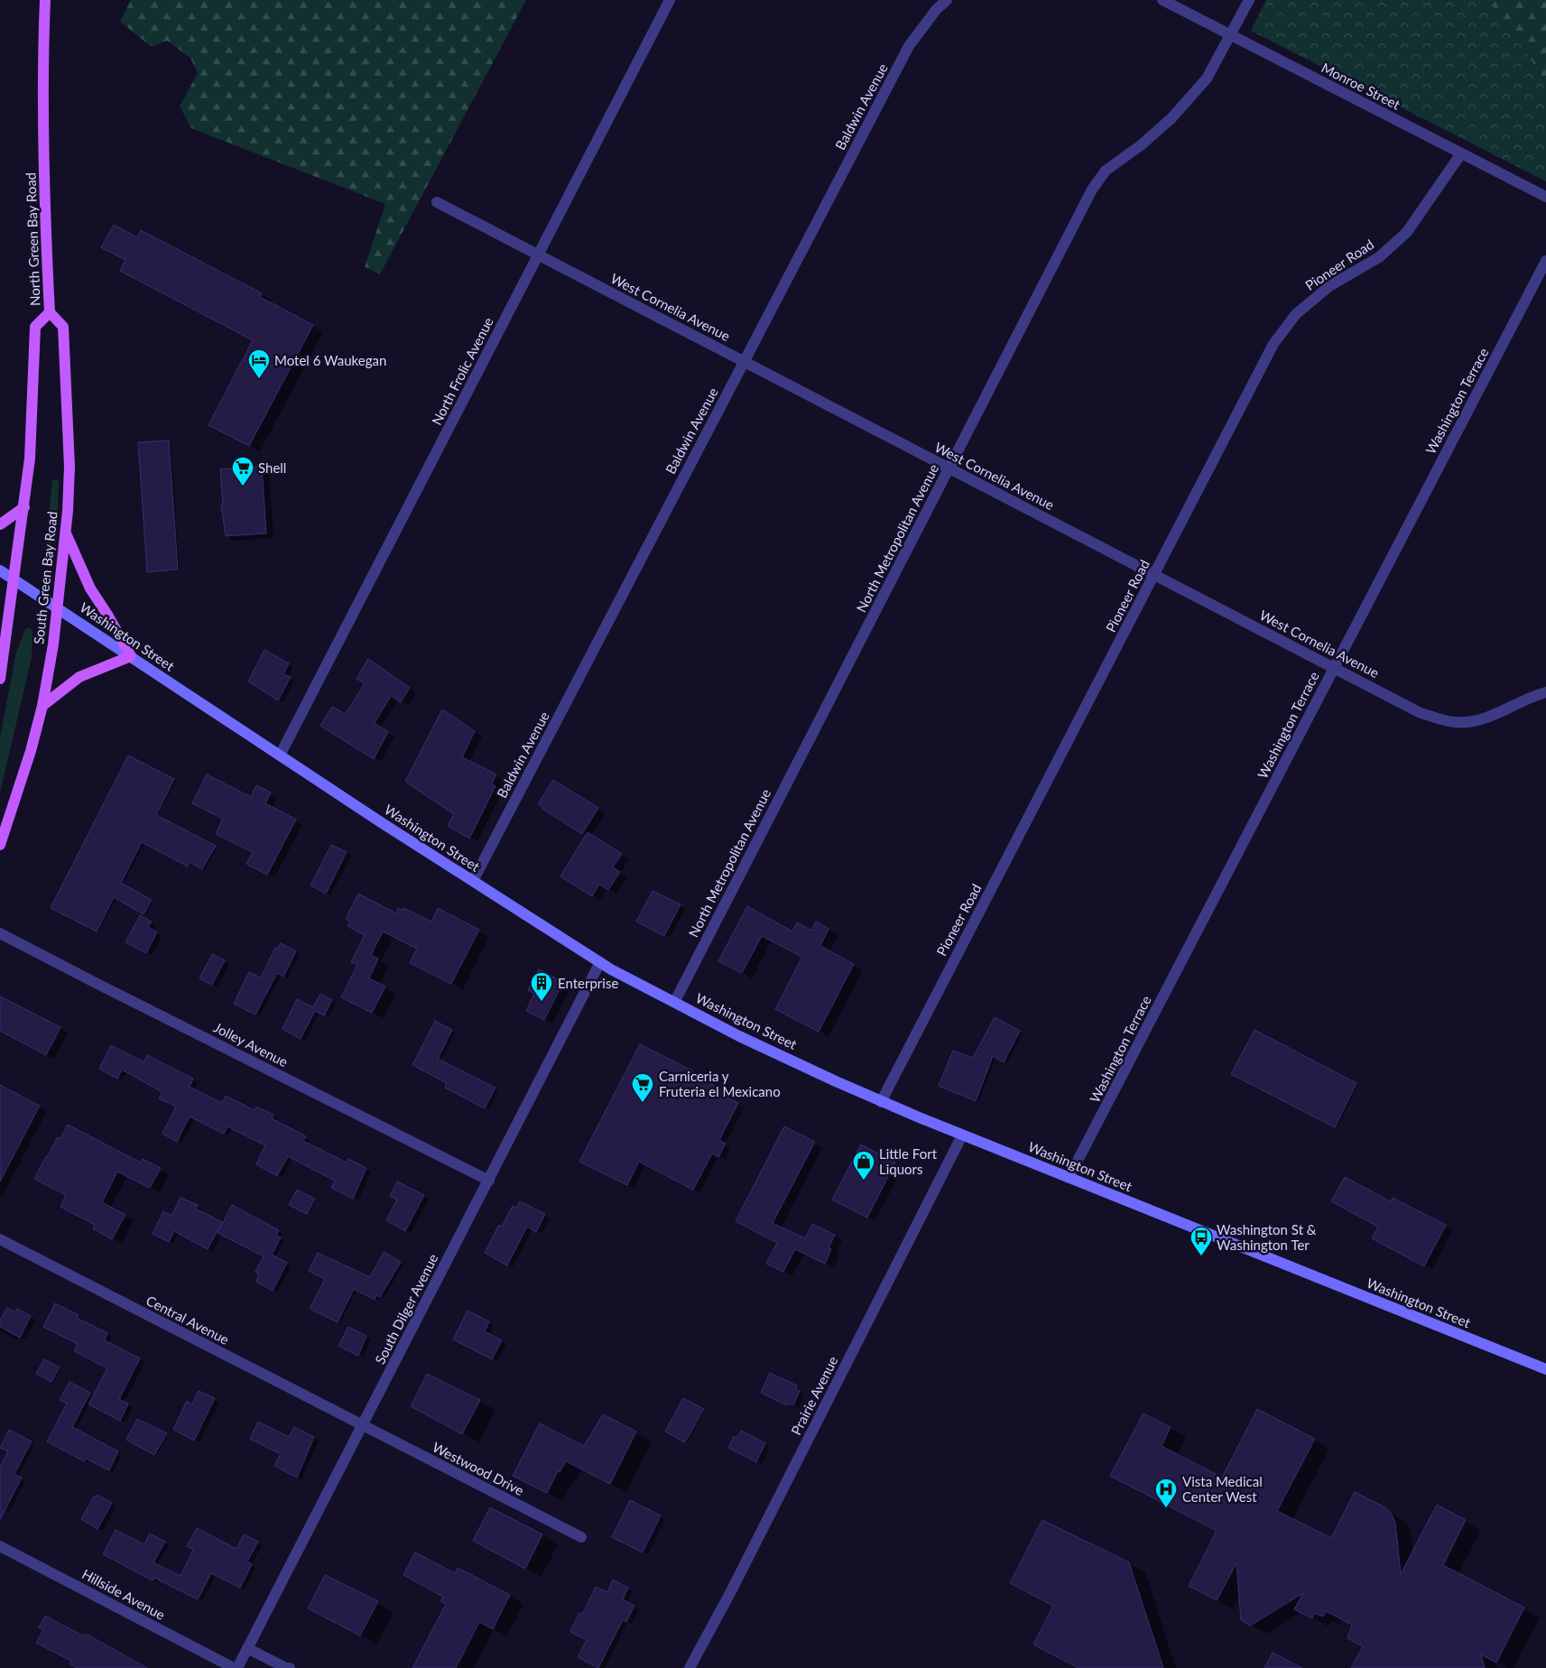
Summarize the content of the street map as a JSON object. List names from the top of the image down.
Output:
{
  "streets": {
    "main road": ["North Green Bay Road", "South Green Bay Road", "Washington Street"],
    "street": [
      "Monroe Street",
      "Baldwin Avenue",
      "Pioneer Road",
      "West Cornelia Avenue",
      "North Frolic Avenue",
      "Washington Terrace",
      "North Metropolitan Avenue",
      "Jolley Avenue",
      "South Dilger Avenue",
      "Central Avenue",
      "Prairie Avenue",
      "Westwood Drive",
      "Hillside Avenue"
    ]
  },
  "crossings": [
    ["Monroe Street", "Pioneer Road"],
    ["Monroe Street", "North Metropolitan Avenue"],
    ["Baldwin Avenue", "West Cornelia Avenue"],
    ["Baldwin Avenue", "Washington Street"],
    ["North Green Bay Road", "South Green Bay Road"],
    ["North Green Bay Road", "Washington Street"],
    ["Pioneer Road", "West Cornelia Avenue"],
    ["Pioneer Road", "Washington Street"],
    ["West Cornelia Avenue", "North Frolic Avenue"],
    ["West Cornelia Avenue", "Washington Terrace"],
    ["West Cornelia Avenue", "North Metropolitan Avenue"],
    ["North Frolic Avenue", "Washington Street"],
    ["Washington Terrace", "Washington Street"],
    ["North Metropolitan Avenue", "Washington Street"],
    ["South Green Bay Road", "Washington Street"],
    ["Washington Street", "South Dilger Avenue"],
    ["Washington Street", "Prairie Avenue"],
    ["Jolley Avenue", "South Dilger Avenue"],
    ["South Dilger Avenue", "Central Avenue"],
    ["South Dilger Avenue", "Westwood Drive"],
    ["South Dilger Avenue", "Hillside Avenue"],
    ["Central Avenue", "Westwood Drive"]
  ],
  "places": {
    "hotel": ["Motel 6 Waukegan"],
    "supermarket": ["Shell", "Carniceria y Fruteria el Mexicano"],
    "building": ["Enterprise"],
    "shop": ["Little Fort Liquors"],
    "bus stop": ["Washington St & Washington Ter"],
    "hospital": ["Vista Medical Center West"]
  }
}
